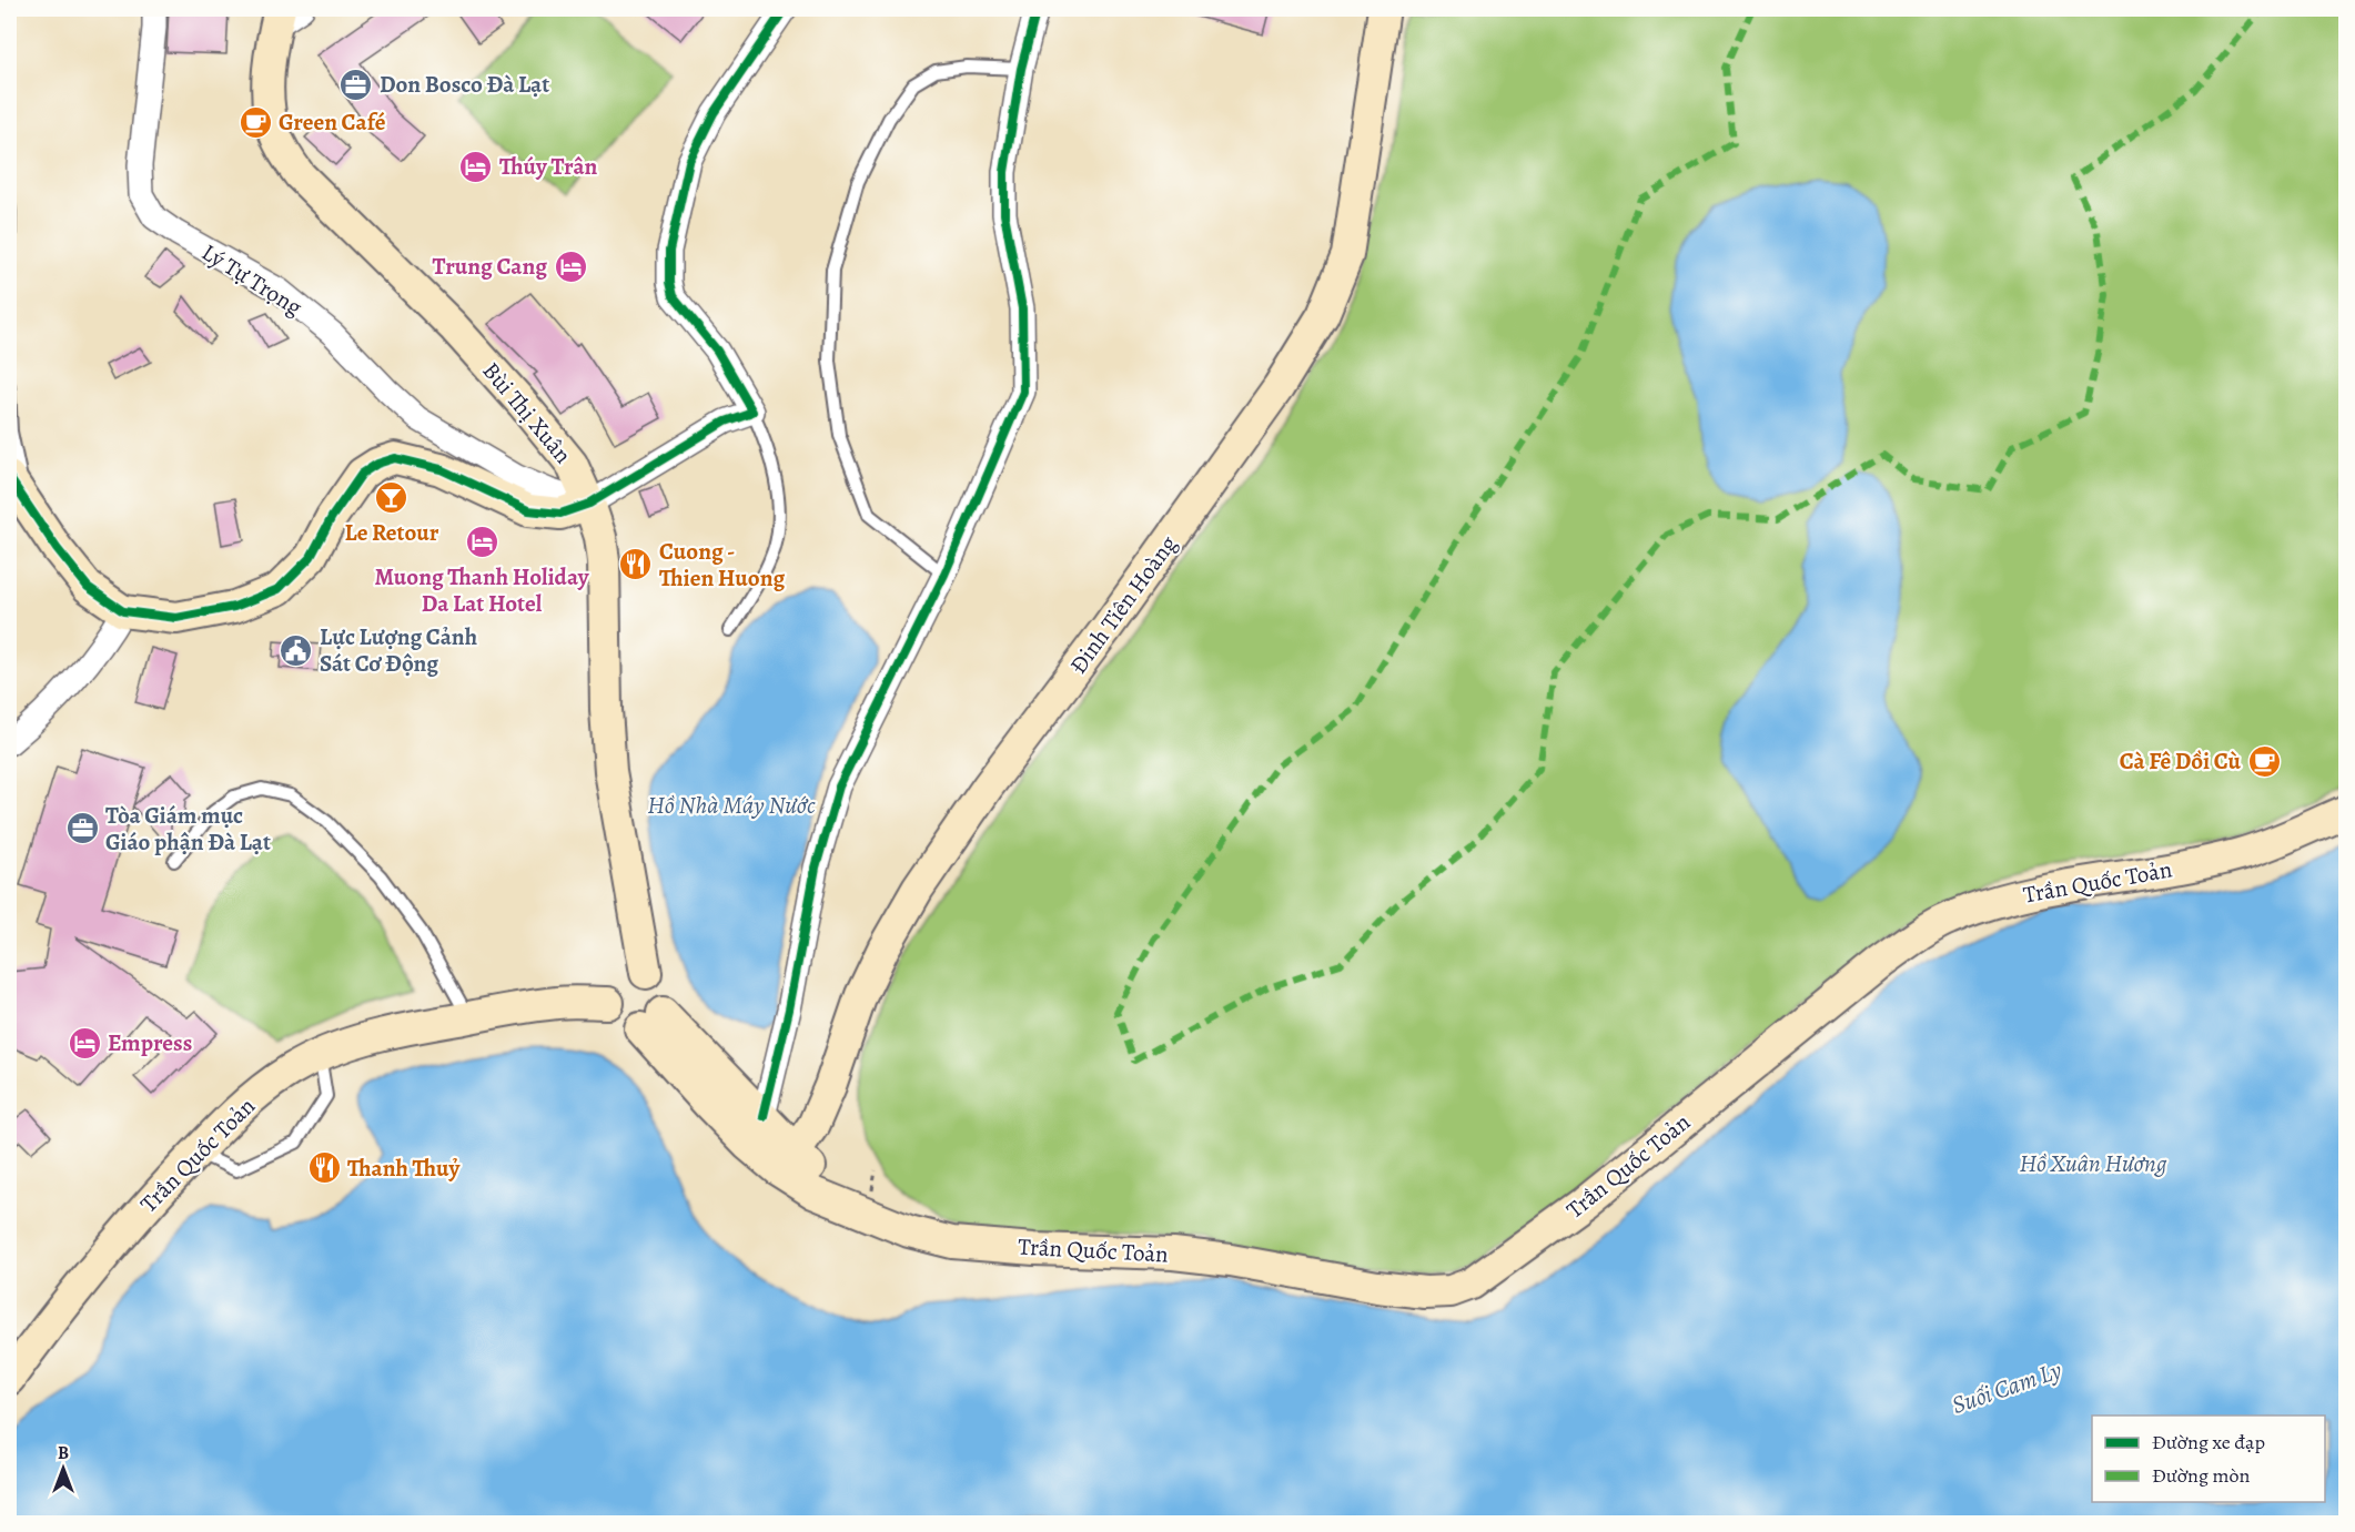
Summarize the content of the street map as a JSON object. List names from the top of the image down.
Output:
{
  "streets": {
    "main road": ["Bùi Thị Xuân", "Đinh Tiên Hoàng", "Trần Quốc Toản"],
    "street": ["Lý Tự Trọng"]
  },
  "crossings": [
    ["Lý Tự Trọng", "Bùi Thị Xuân"],
    ["Bùi Thị Xuân", "Trần Quốc Toản"],
    ["Đinh Tiên Hoàng", "Trần Quốc Toản"]
  ],
  "water": ["Hồ Nhà Máy Nước", "Hồ Xuân Hương", "Suối Cam Ly"],
  "places": {
    "office": ["Don Bosco Đà Lạt", "Tòa Giám mục Giáo phận Đà Lạt"],
    "cafe": ["Green Café", "Cà Fê Dồi Cù"],
    "hotel": [
      "Thúy Trân",
      "Trung Cang",
      "Muong Thanh Holiday Da Lat Hotel",
      "Empress"
    ],
    "bar": ["Le Retour"],
    "restaurant": ["Cuong - Thien Huong", "Thanh Thuỷ"],
    "public building": ["Lực Lượng Cảnh Sát Cơ Động"]
  },
  "legend": ["Đường xe đạp", "Đường mòn"],
  "north": "top"
}
